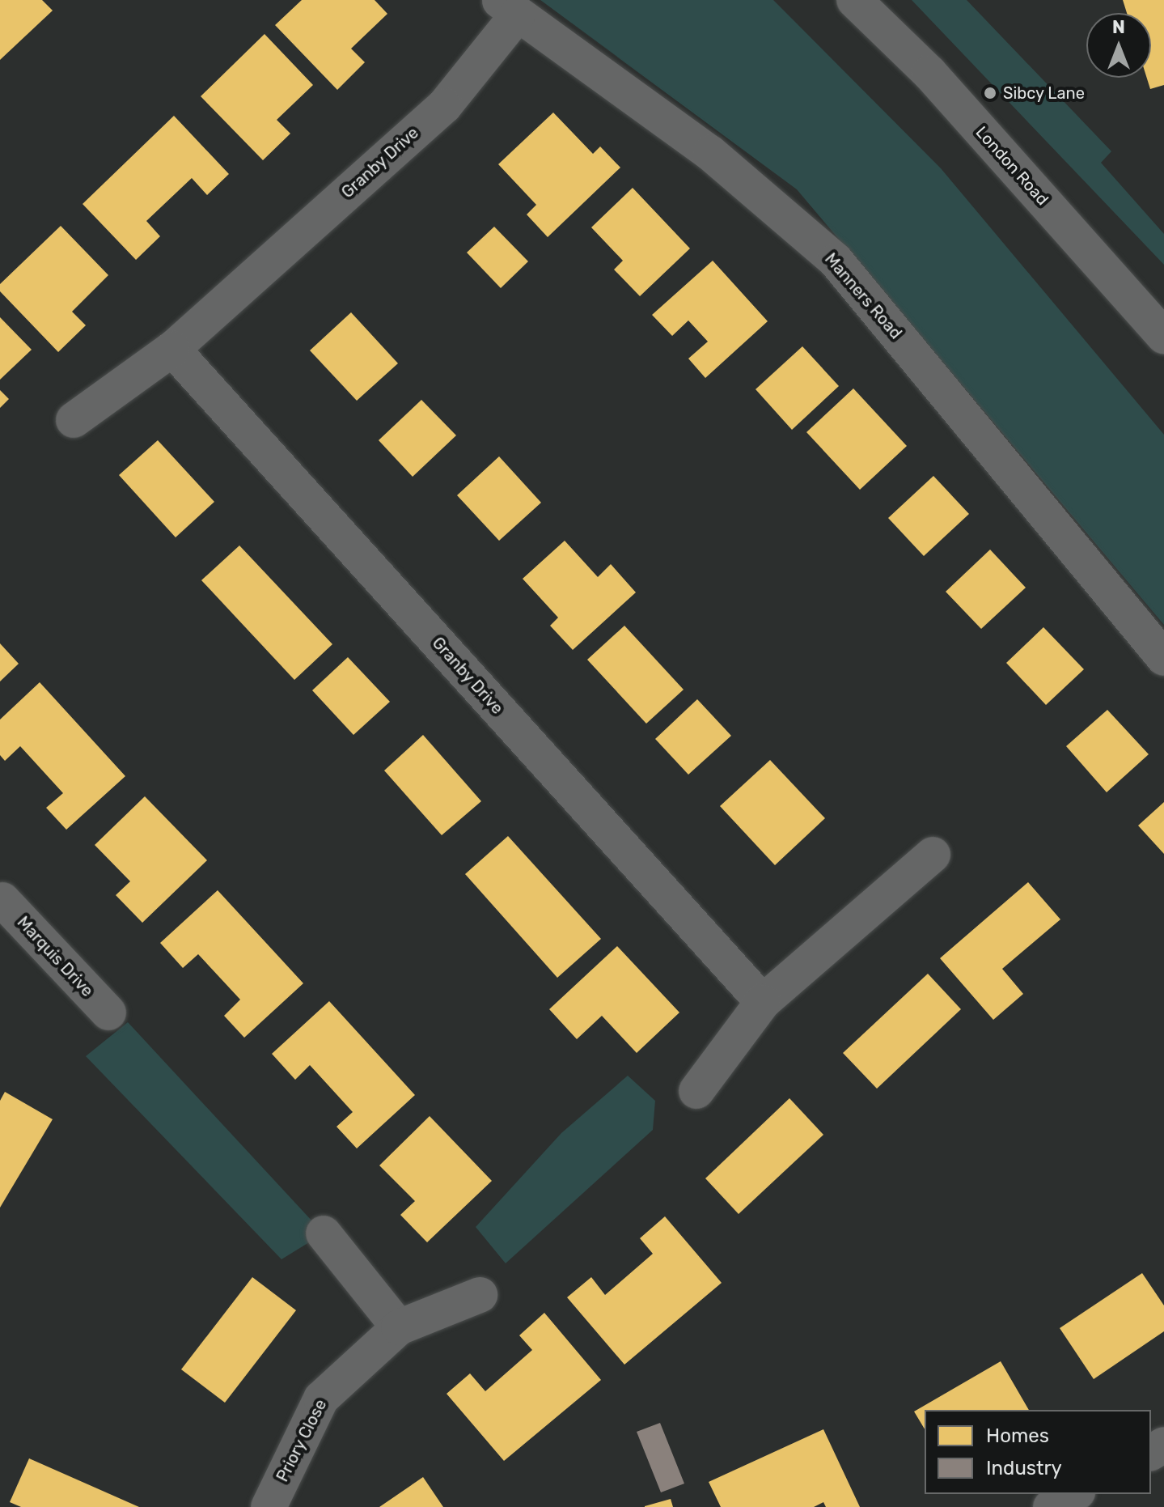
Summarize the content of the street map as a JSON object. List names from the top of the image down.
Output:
{
  "streets": {
    "street": [
      "Granby Drive",
      "London Road",
      "Manners Road",
      "Marquis Drive",
      "Priory Close"
    ]
  },
  "crossings": [
    ["Granby Drive", "Manners Road"]
  ],
  "places": ["Sibcy Lane"],
  "legend": ["Homes", "Industry"],
  "north": "top"
}
